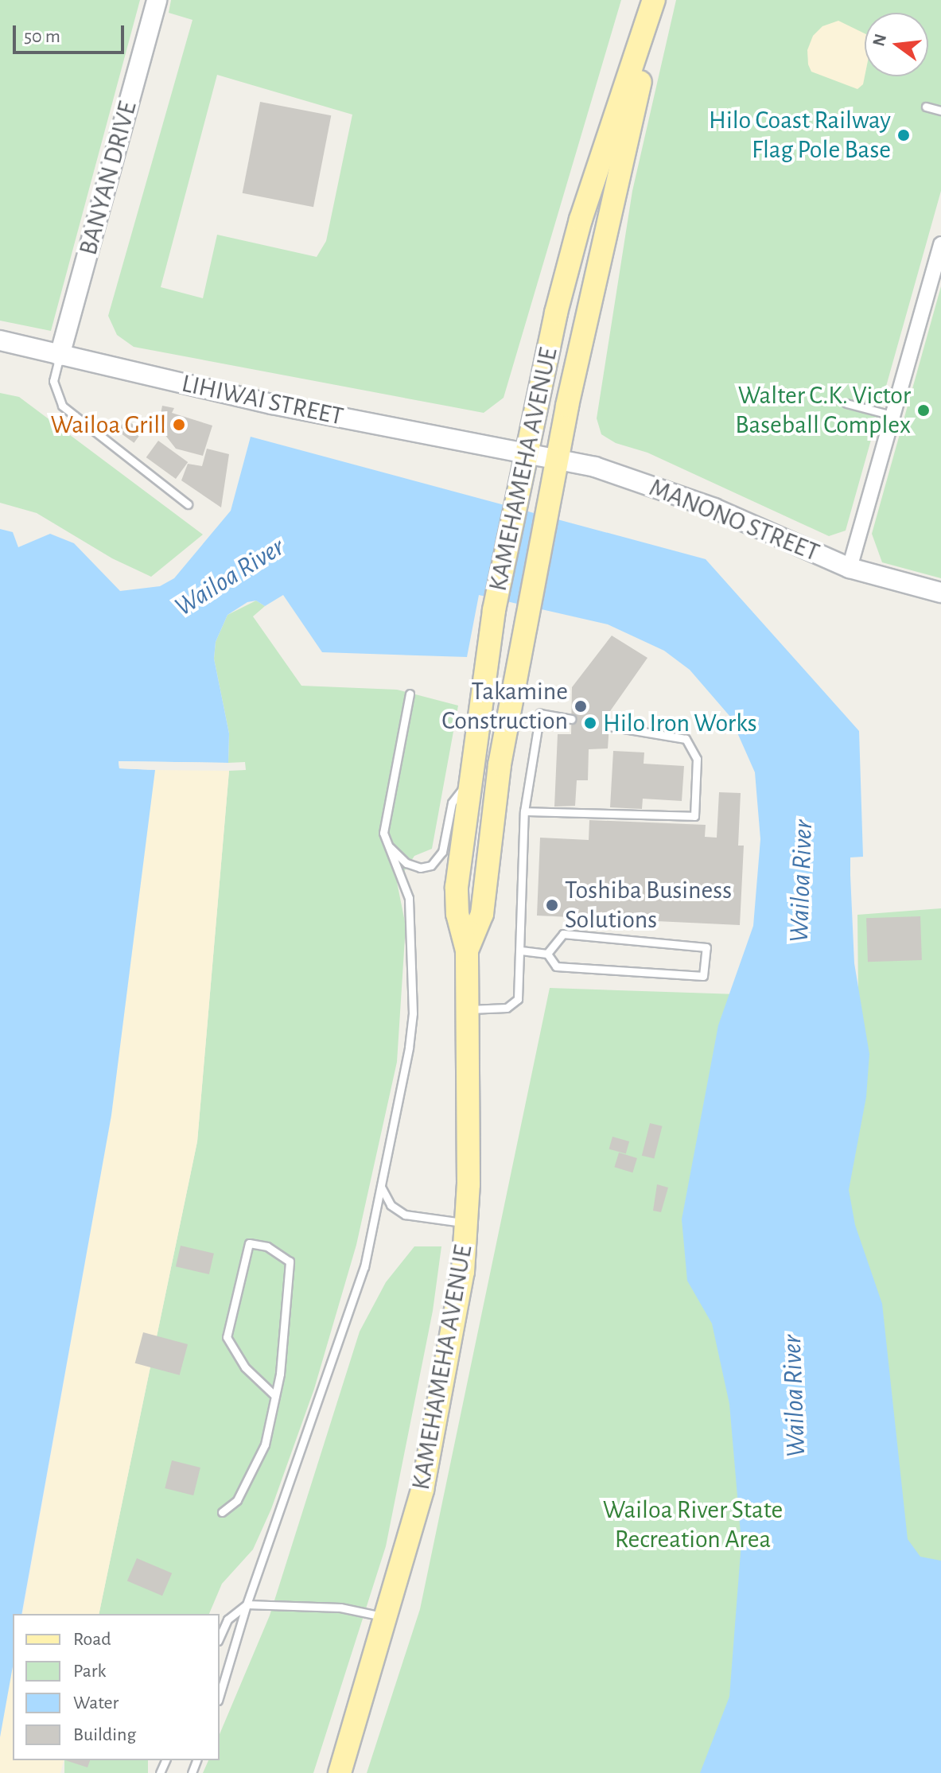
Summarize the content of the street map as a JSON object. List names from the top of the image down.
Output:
{
  "streets": {
    "main road": ["KAMEHAMEHA AVENUE"],
    "street": ["BANYAN DRIVE", "LIHIWAI STREET", "MANONO STREET"]
  },
  "crossings": [
    ["BANYAN DRIVE", "LIHIWAI STREET"],
    ["LIHIWAI STREET", "KAMEHAMEHA AVENUE"],
    ["LIHIWAI STREET", "MANONO STREET"],
    ["KAMEHAMEHA AVENUE", "MANONO STREET"]
  ],
  "water": ["Wailoa River"],
  "parks": ["Wailoa River State Recreation Area"],
  "places": [
    "Hilo Coast Railway Flag Pole Base",
    "Walter C.K. Victor Baseball Complex",
    "Wailoa Grill",
    "Takamine Construction",
    "Hilo Iron Works",
    "Toshiba Business Solutions"
  ],
  "legend": [
    "Road",
    "Park",
    "Water",
    "Building"
  ],
  "scale_bar": "50 m",
  "north": "left"
}
